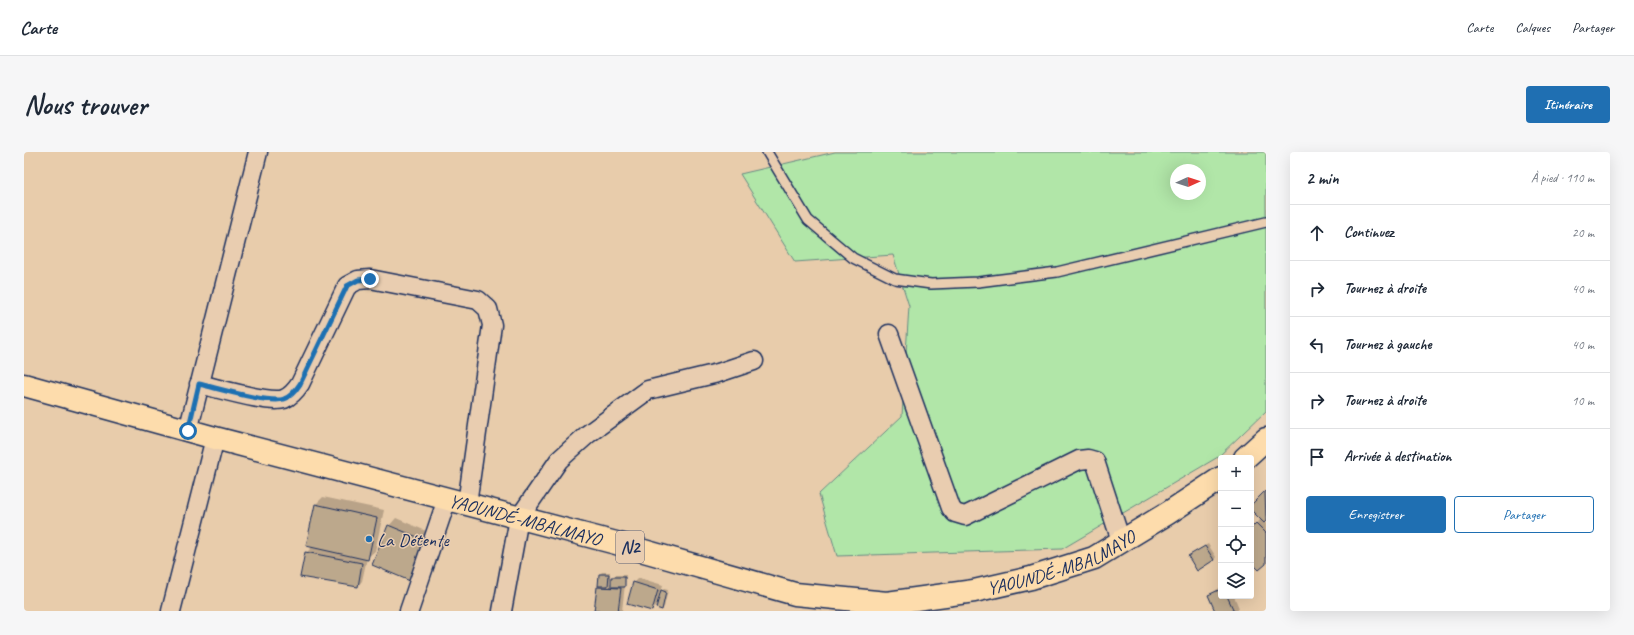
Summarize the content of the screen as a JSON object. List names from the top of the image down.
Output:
{
  "streets": {
    "highway": ["YAOUNDÉ-MBALMAYO", "N2"]
  },
  "places": ["La Détente"],
  "north": "right",
  "page": {
    "header": "Carte",
    "nav": ["Carte", "Calques", "Partager"],
    "buttons": [
      "Itinéraire",
      ["Enregistrer", "Partager"]
    ],
    "title": "Nous trouver",
    "heading": ["2 min", "À pied · 110 m"],
    "list": [
      ["Continuez", "20 m"],
      ["Tournez à droite", "40 m"],
      ["Tournez à gauche", "40 m"],
      ["Tournez à droite", "10 m"],
      "Arrivée à destination"
    ],
    "map_buttons": ["+", "−"]
  }
}
